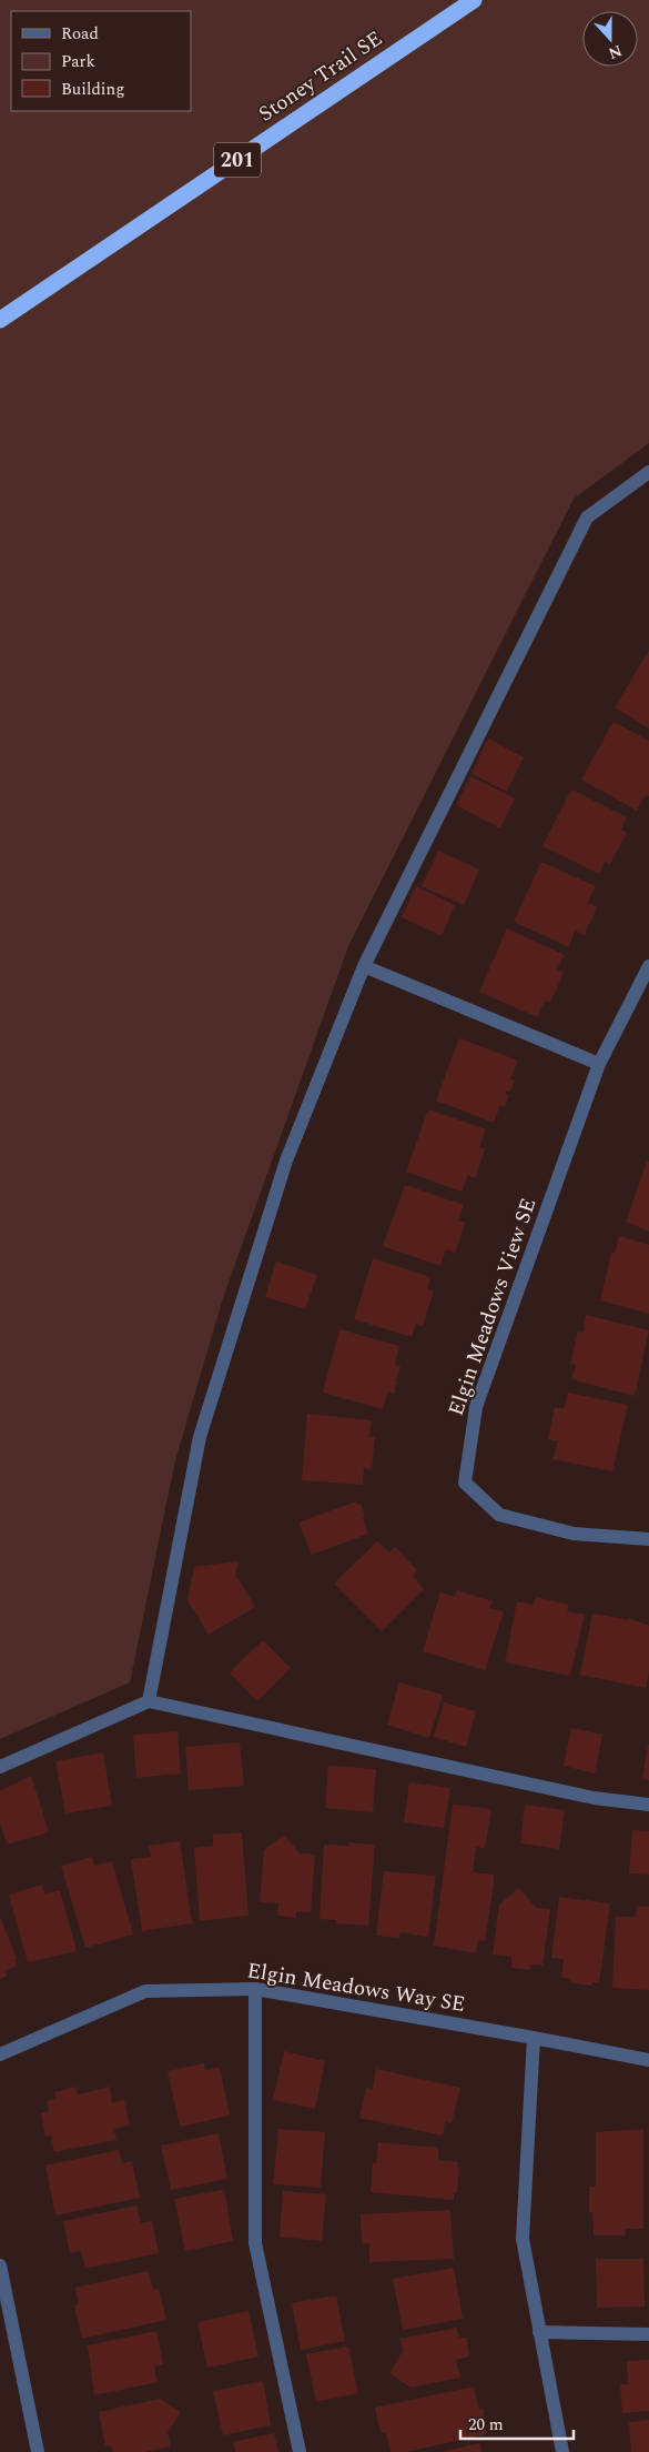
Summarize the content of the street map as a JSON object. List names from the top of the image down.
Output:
{
  "streets": {
    "highway": ["Stoney Trail SE", "201"],
    "street": ["Elgin Meadows View SE", "Elgin Meadows Way SE"]
  },
  "legend": ["Road", "Park", "Building"],
  "scale_bar": "20 m",
  "north": "bottom"
}
